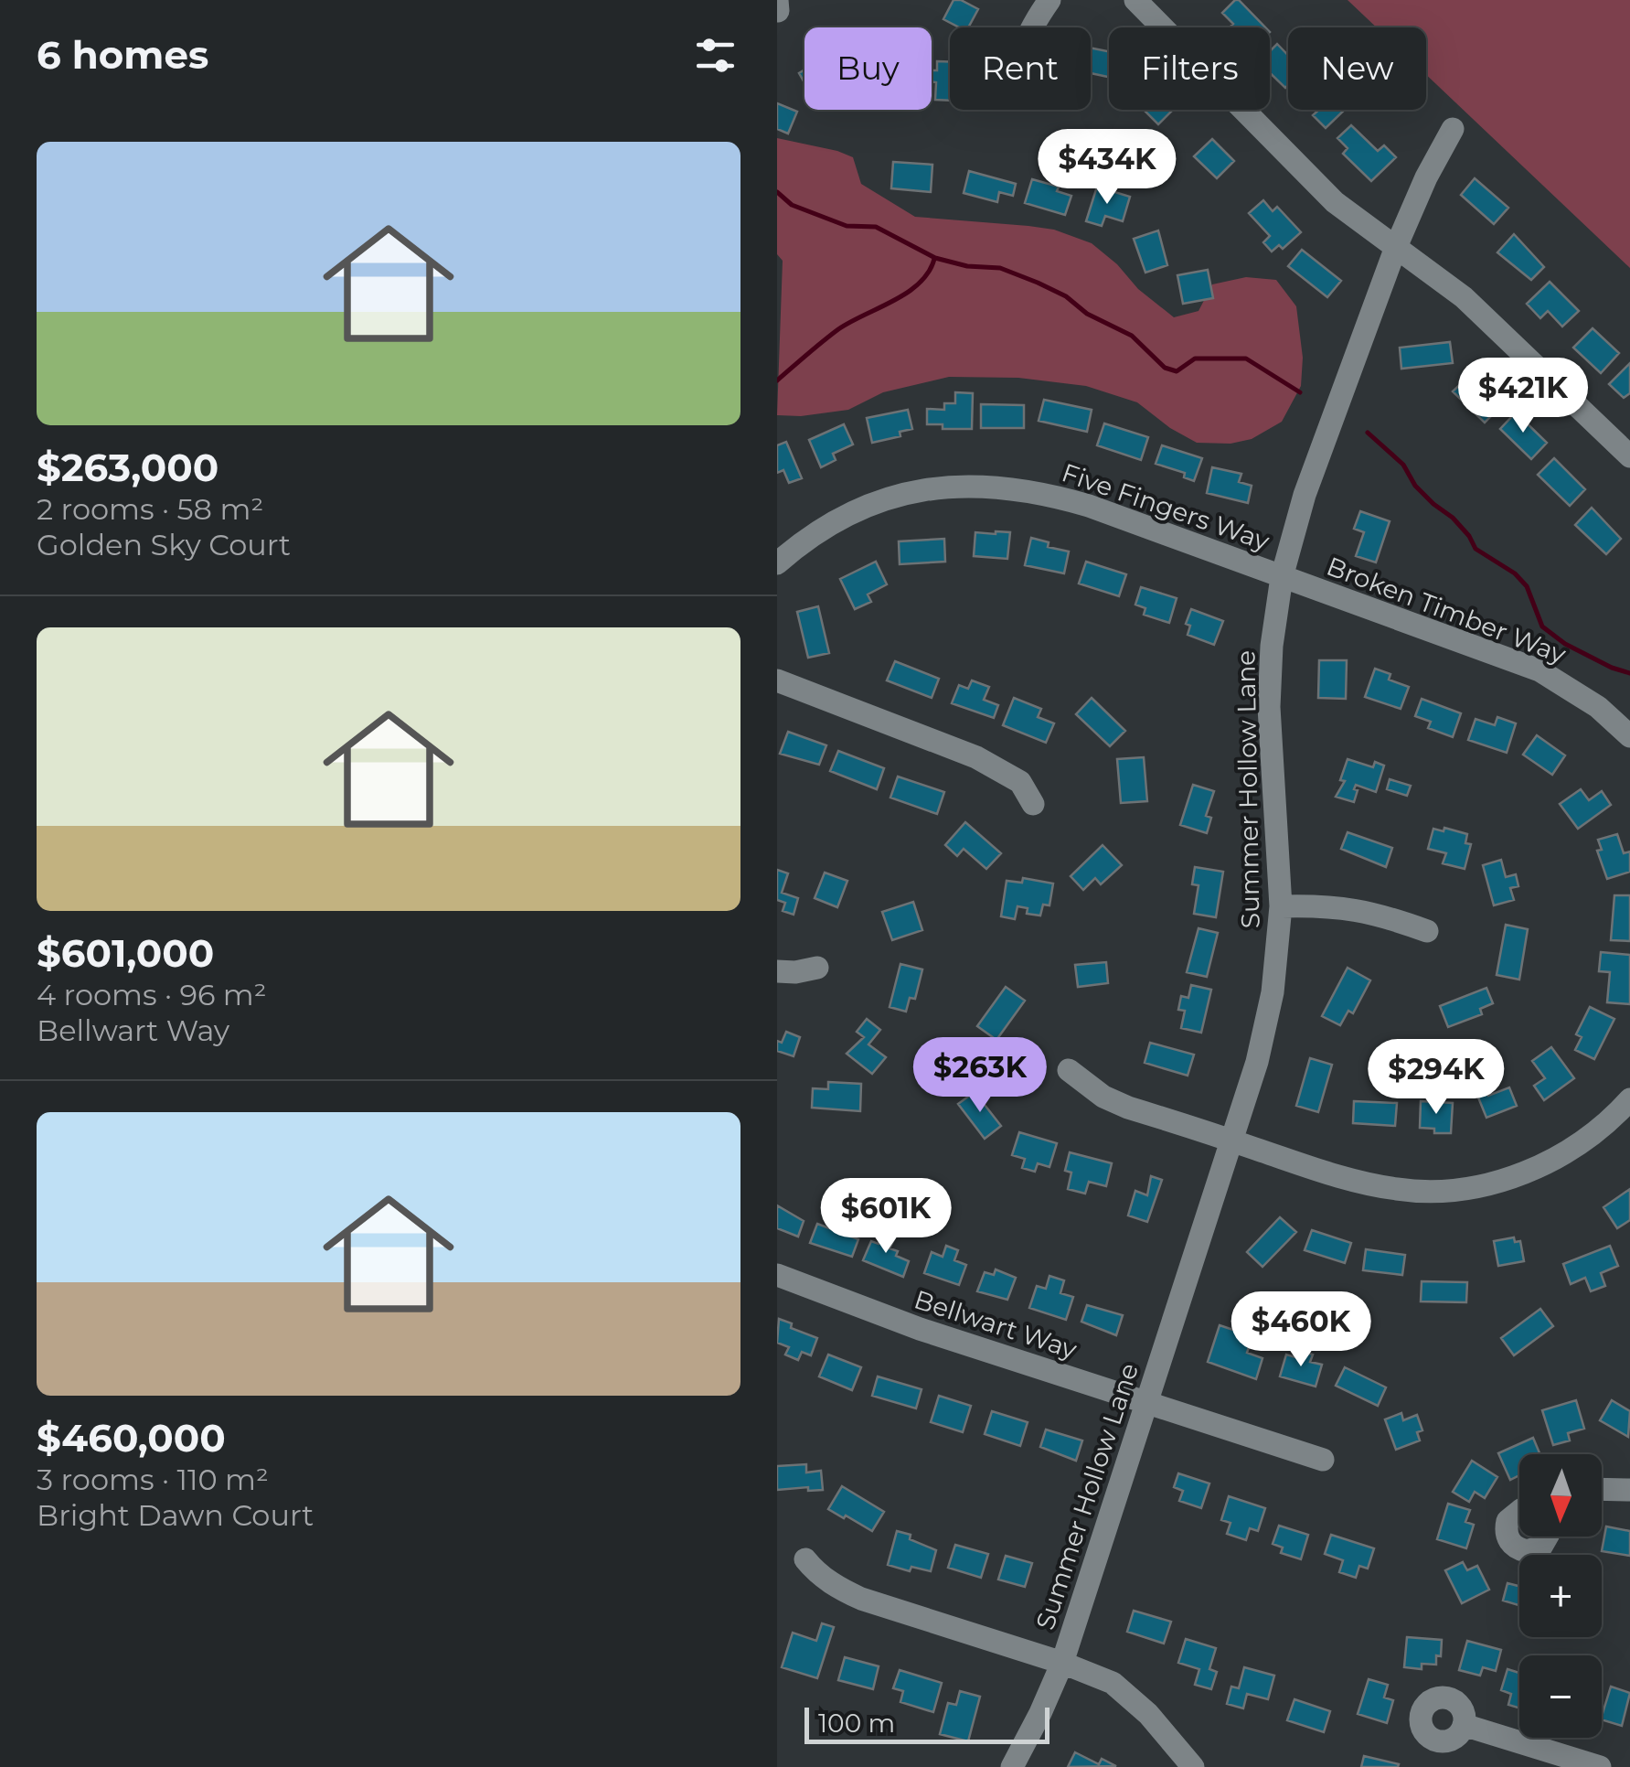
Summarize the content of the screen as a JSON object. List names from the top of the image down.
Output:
{
  "streets": {
    "street": [
      "Five Fingers Way",
      "Broken Timber Way",
      "Summer Hollow Lane",
      "Bellwart Way"
    ]
  },
  "crossings": [
    ["Five Fingers Way", "Broken Timber Way"],
    ["Five Fingers Way", "Summer Hollow Lane"],
    ["Broken Timber Way", "Summer Hollow Lane"],
    ["Summer Hollow Lane", "Bellwart Way"]
  ],
  "scale_bar": "100 m",
  "north": "bottom",
  "page": {
    "heading": "6 homes",
    "chip": [
      "Buy",
      "Rent",
      "Filters",
      "New"
    ],
    "list": [
      {
        "name": "$263,000",
        "note": "2 rooms · 58 m² · Golden Sky Court"
      },
      {
        "name": "$601,000",
        "note": "4 rooms · 96 m² · Bellwart Way"
      },
      {
        "name": "$460,000",
        "note": "3 rooms · 110 m² · Bright Dawn Court"
      }
    ],
    "price": [
      "$434K",
      "$421K",
      "$263K",
      "$294K",
      "$601K",
      "$460K"
    ],
    "map_buttons": ["+", "−"],
    "scale": "100 m"
  }
}
